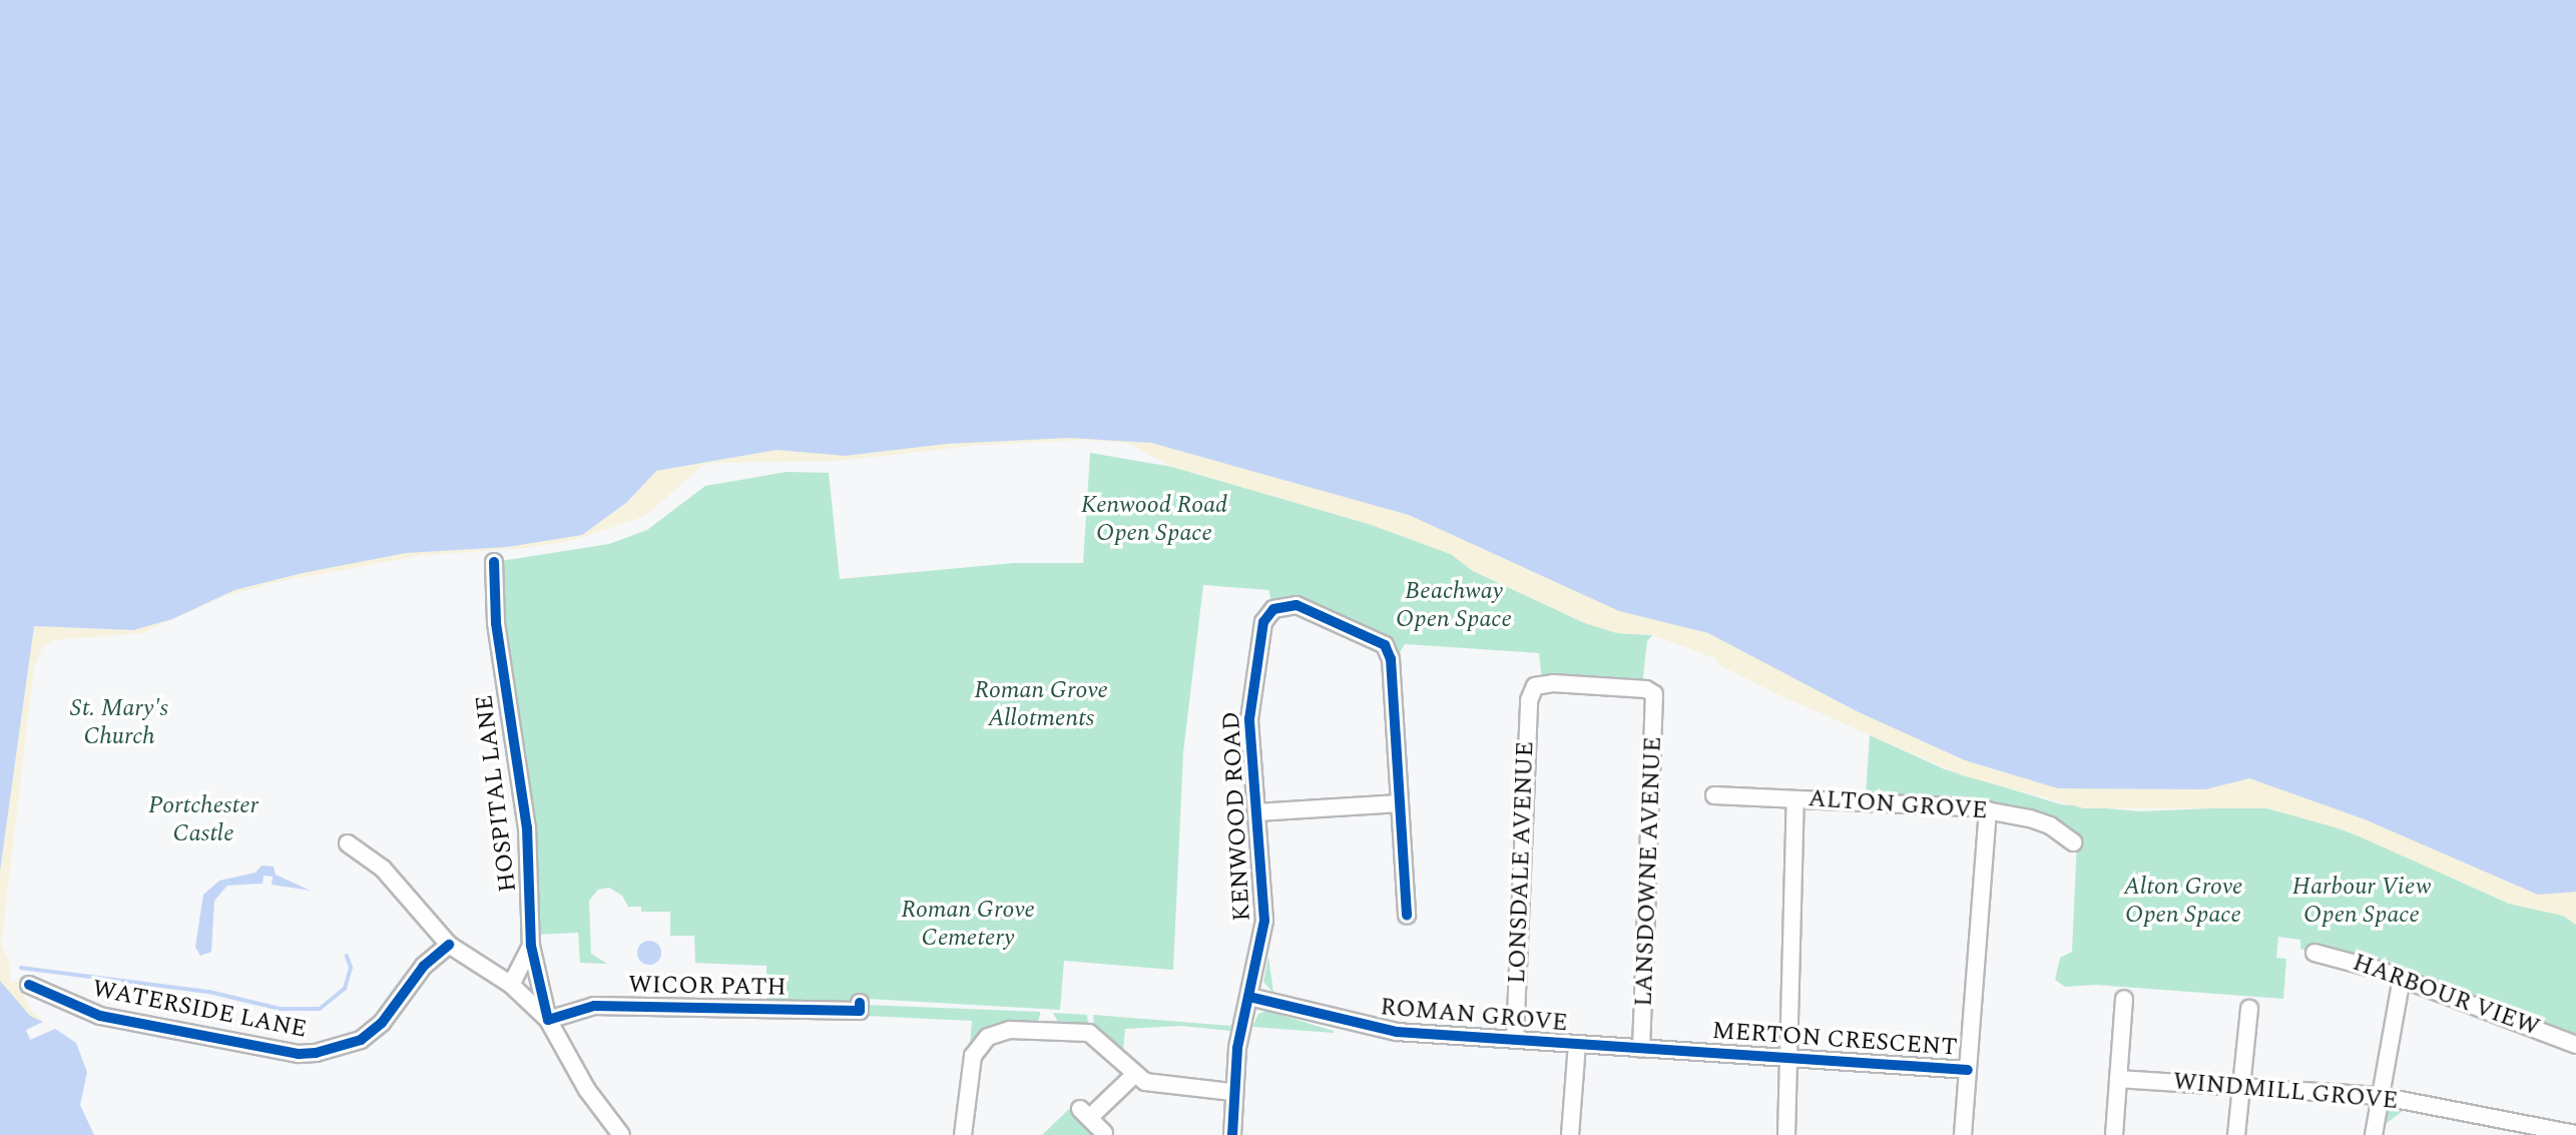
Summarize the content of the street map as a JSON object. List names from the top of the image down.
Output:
{
  "streets": {
    "street": [
      "HOSPITAL LANE",
      "ALTON GROVE",
      "KENWOOD ROAD",
      "LONSDALE AVENUE",
      "LANSDOWNE AVENUE",
      "WICOR PATH",
      "HARBOUR VIEW",
      "WATERSIDE LANE",
      "ROMAN GROVE",
      "MERTON CRESCENT",
      "WINDMILL GROVE"
    ]
  },
  "crossings": [
    ["HOSPITAL LANE", "WICOR PATH"],
    ["KENWOOD ROAD", "ROMAN GROVE"],
    ["LONSDALE AVENUE", "LANSDOWNE AVENUE"],
    ["LONSDALE AVENUE", "ROMAN GROVE"],
    ["LANSDOWNE AVENUE", "ROMAN GROVE"],
    ["ROMAN GROVE", "MERTON CRESCENT"]
  ],
  "parks": [
    "Kenwood Road Open Space",
    "Beachway Open Space",
    "Roman Grove Allotments",
    "St. Mary's Church",
    "Portchester Castle",
    "Alton Grove Open Space",
    "Harbour View Open Space",
    "Roman Grove Cemetery"
  ]
}
